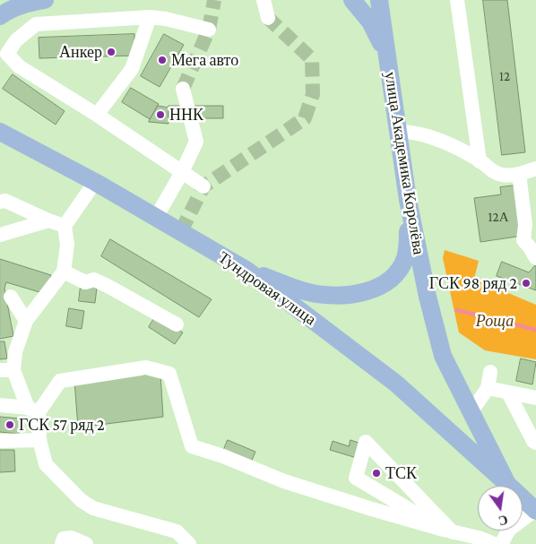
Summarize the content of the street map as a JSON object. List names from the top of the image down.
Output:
{
  "streets": {
    "main road": ["улица Академика Королёва", "Тундровая улица"]
  },
  "crossings": [
    ["улица Академика Королёва", "Тундровая улица"]
  ],
  "parks": ["Роща"],
  "places": [
    "Анкер",
    "Мега авто",
    "ННК",
    "ГСК 98 ряд 2",
    "ГСК 57 ряд 2",
    "ТСК"
  ],
  "house_numbers": ["12", "12А"],
  "north": "bottom"
}
